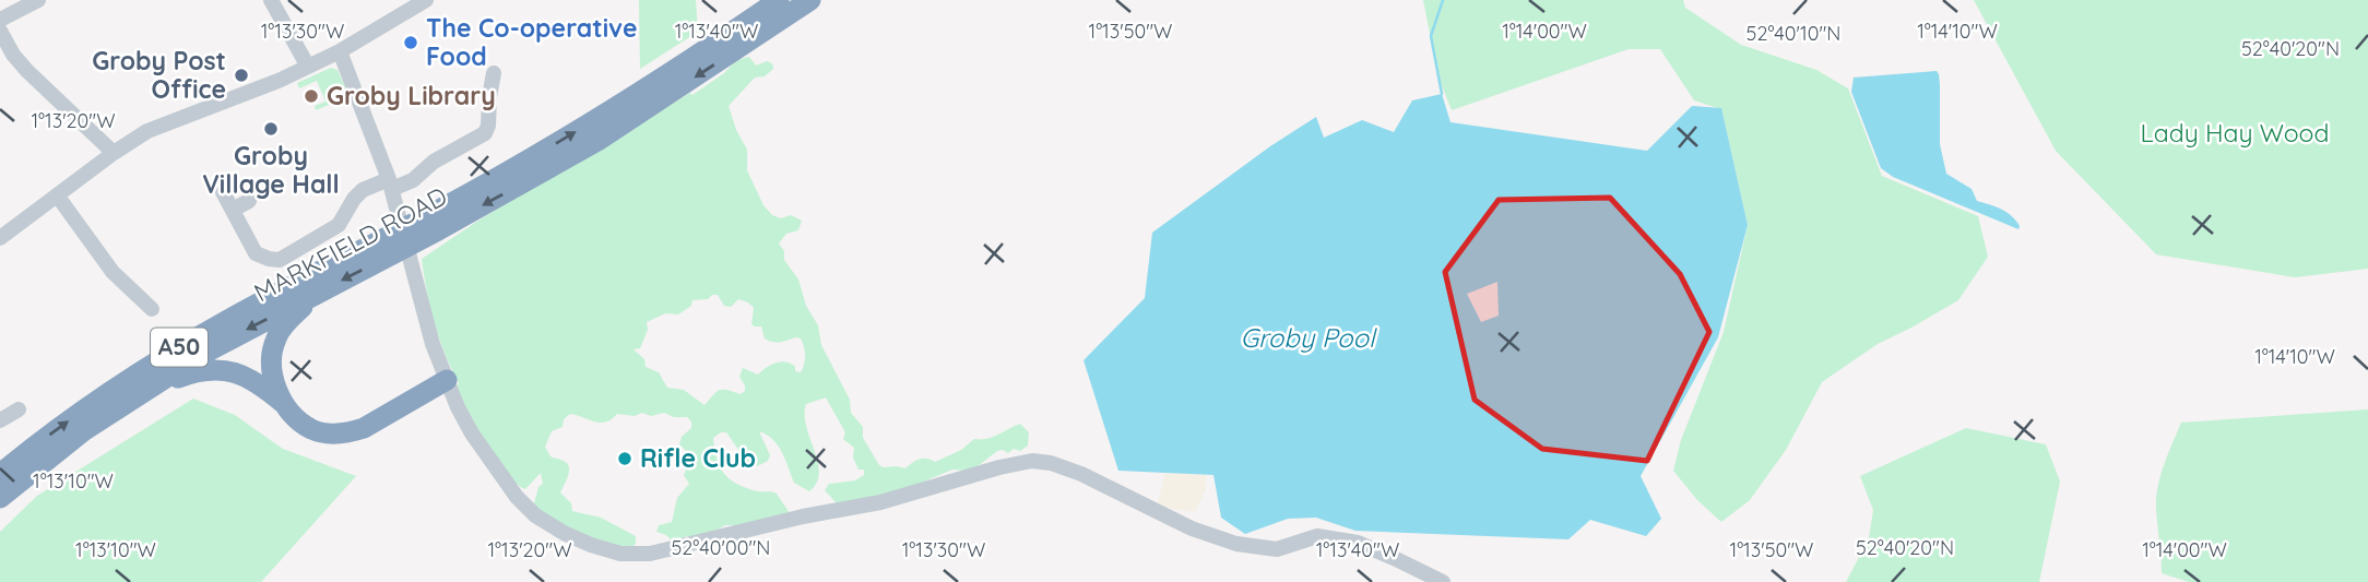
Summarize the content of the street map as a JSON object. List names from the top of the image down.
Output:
{
  "streets": {
    "highway": ["MARKFIELD ROAD", "A50"]
  },
  "water": ["Groby Pool"],
  "parks": ["Lady Hay Wood"],
  "places": [
    "The Co-operative Food",
    "Groby Post Office",
    "Groby Library",
    "Groby Village Hall",
    "Rifle Club"
  ],
  "coordinates": [
    "1°13'30\"W",
    "1°13'40\"W",
    "1°13'50\"W",
    "1°14'00\"W",
    "1°14'10\"W",
    "52°40'10\"N",
    "52°40'20\"N",
    "1°13'20\"W",
    "1°13'10\"W",
    "52°40'00\"N"
  ]
}
